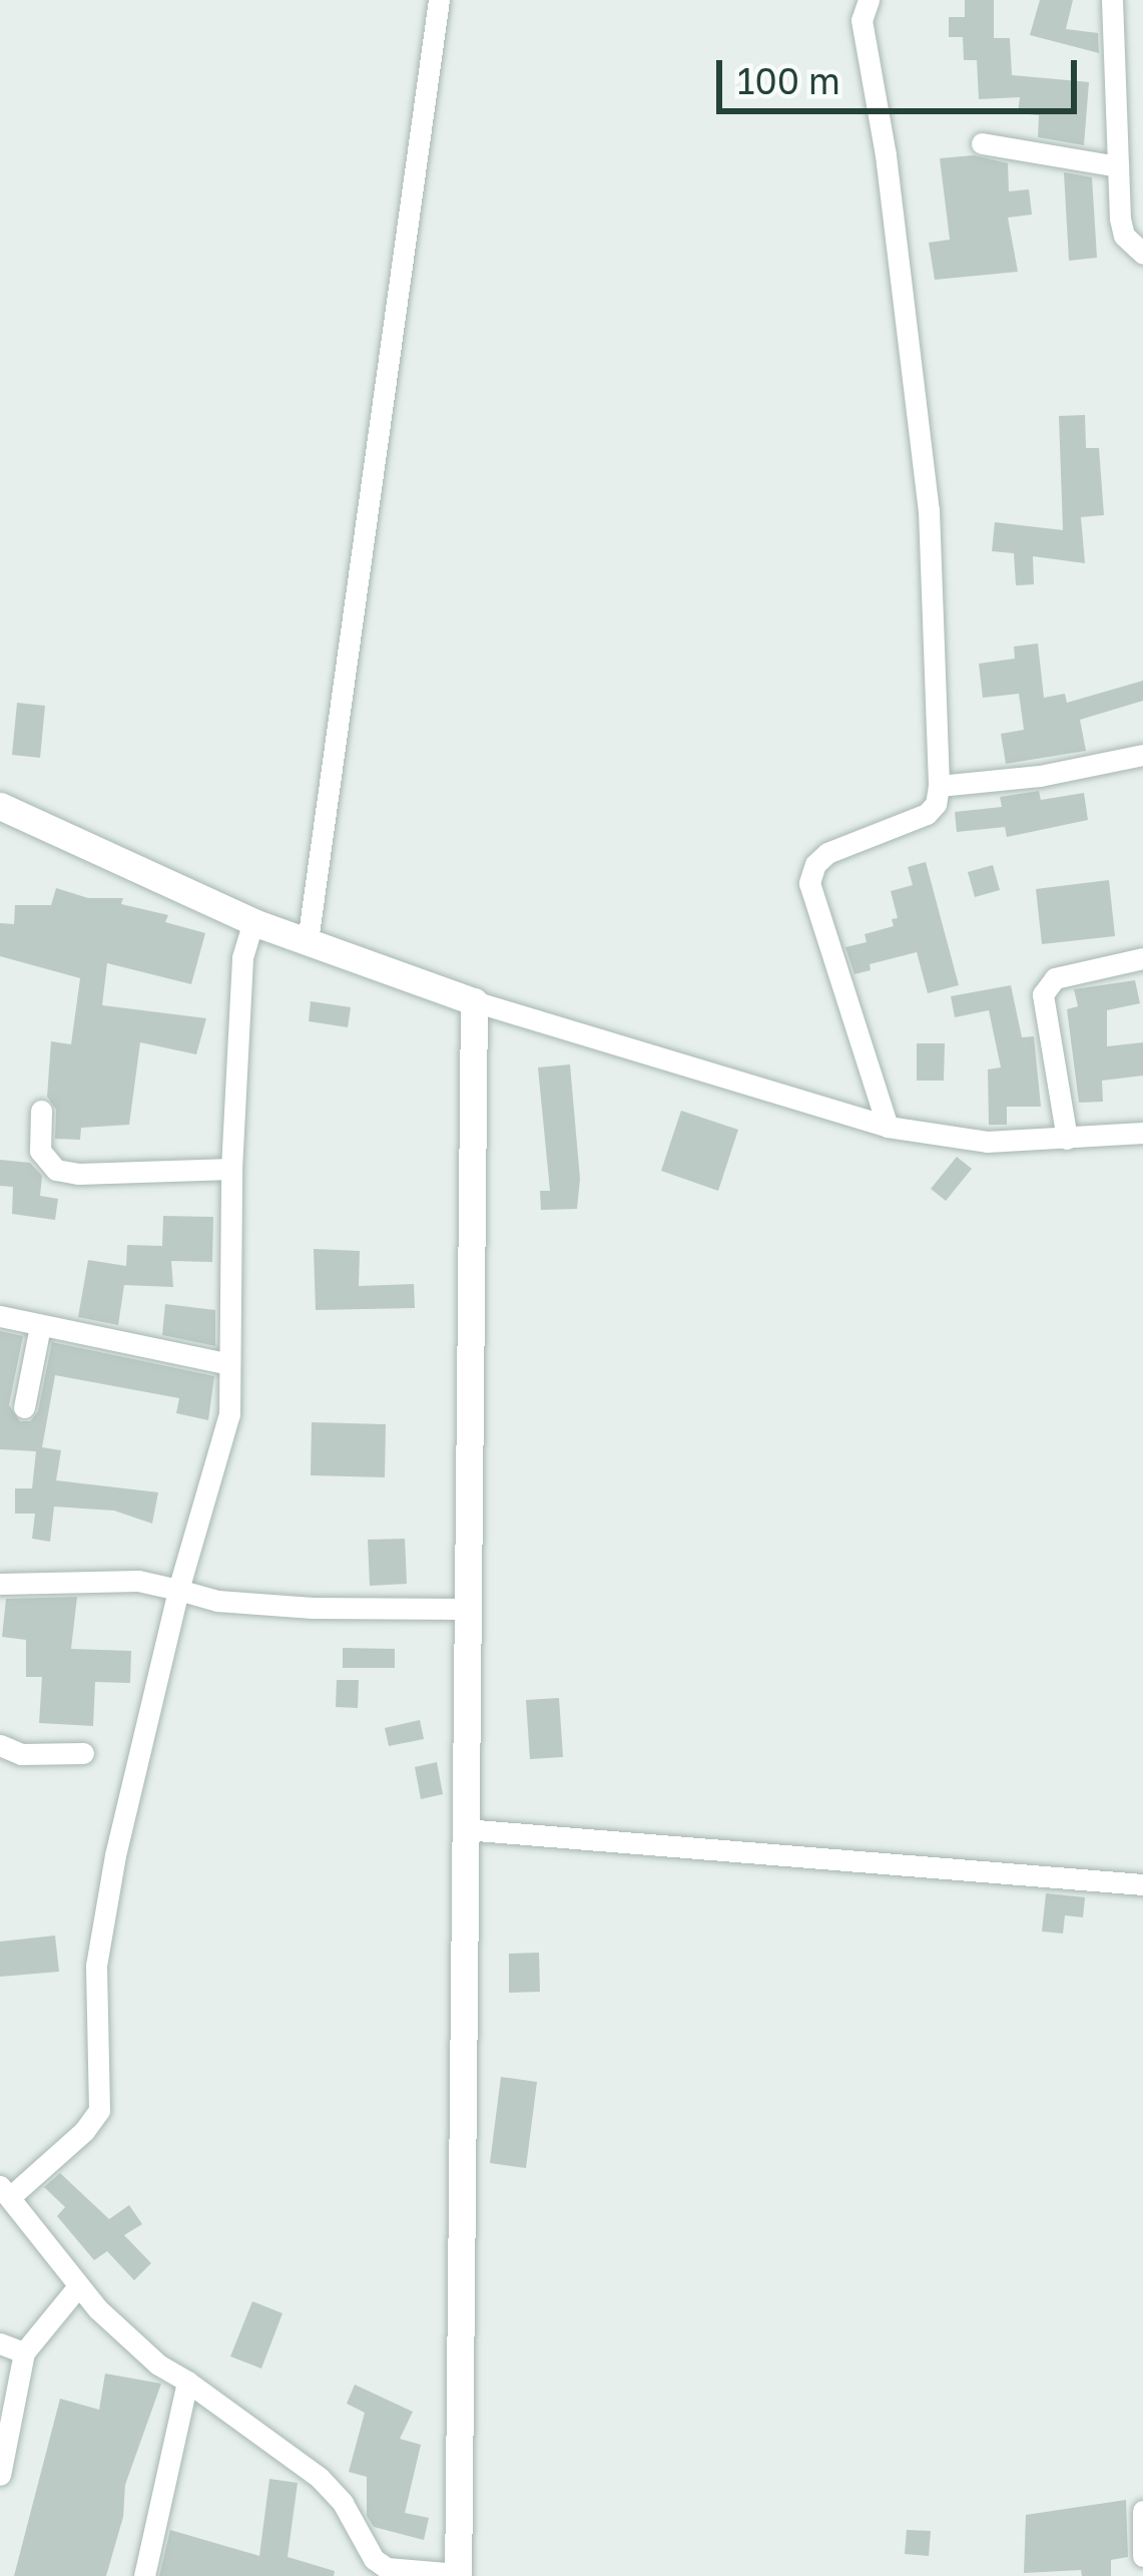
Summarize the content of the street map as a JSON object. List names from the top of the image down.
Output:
{
  "scale_bar": "100 m"
}
